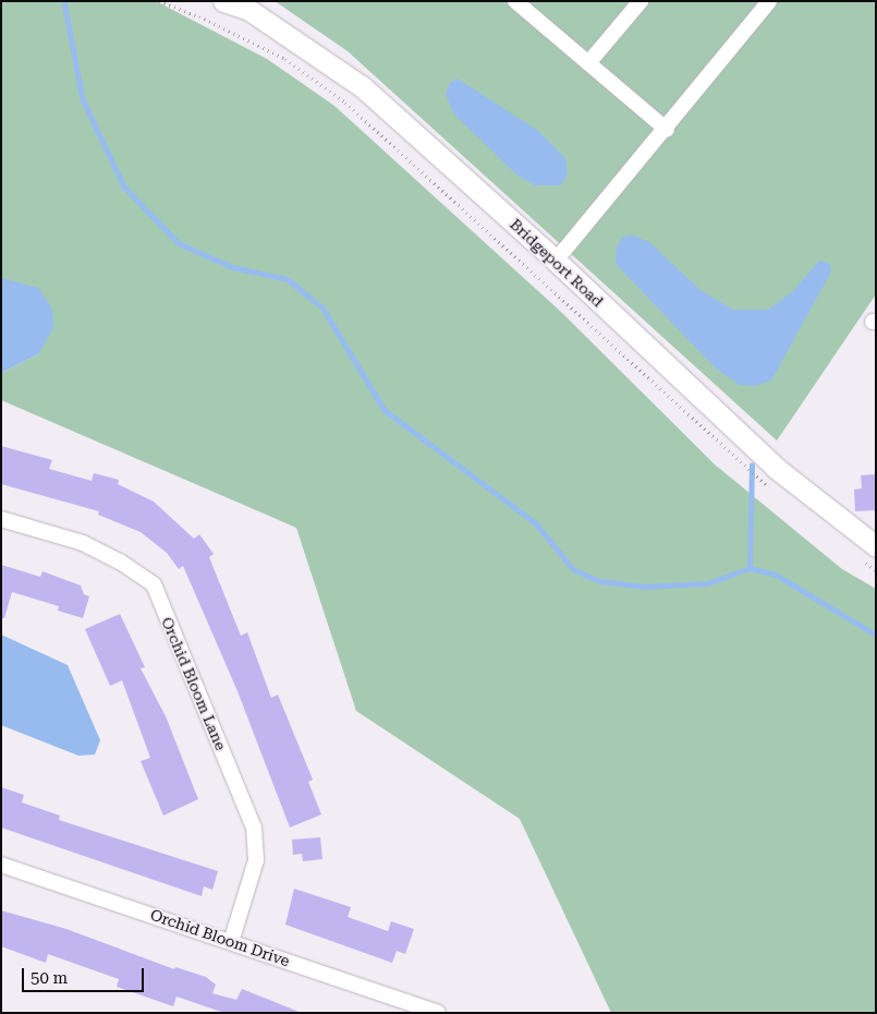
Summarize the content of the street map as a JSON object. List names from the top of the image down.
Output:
{
  "streets": {
    "street": ["Bridgeport Road", "Orchid Bloom Lane", "Orchid Bloom Drive"]
  },
  "crossings": [
    ["Orchid Bloom Lane", "Orchid Bloom Drive"]
  ],
  "scale_bar": "50 m"
}
